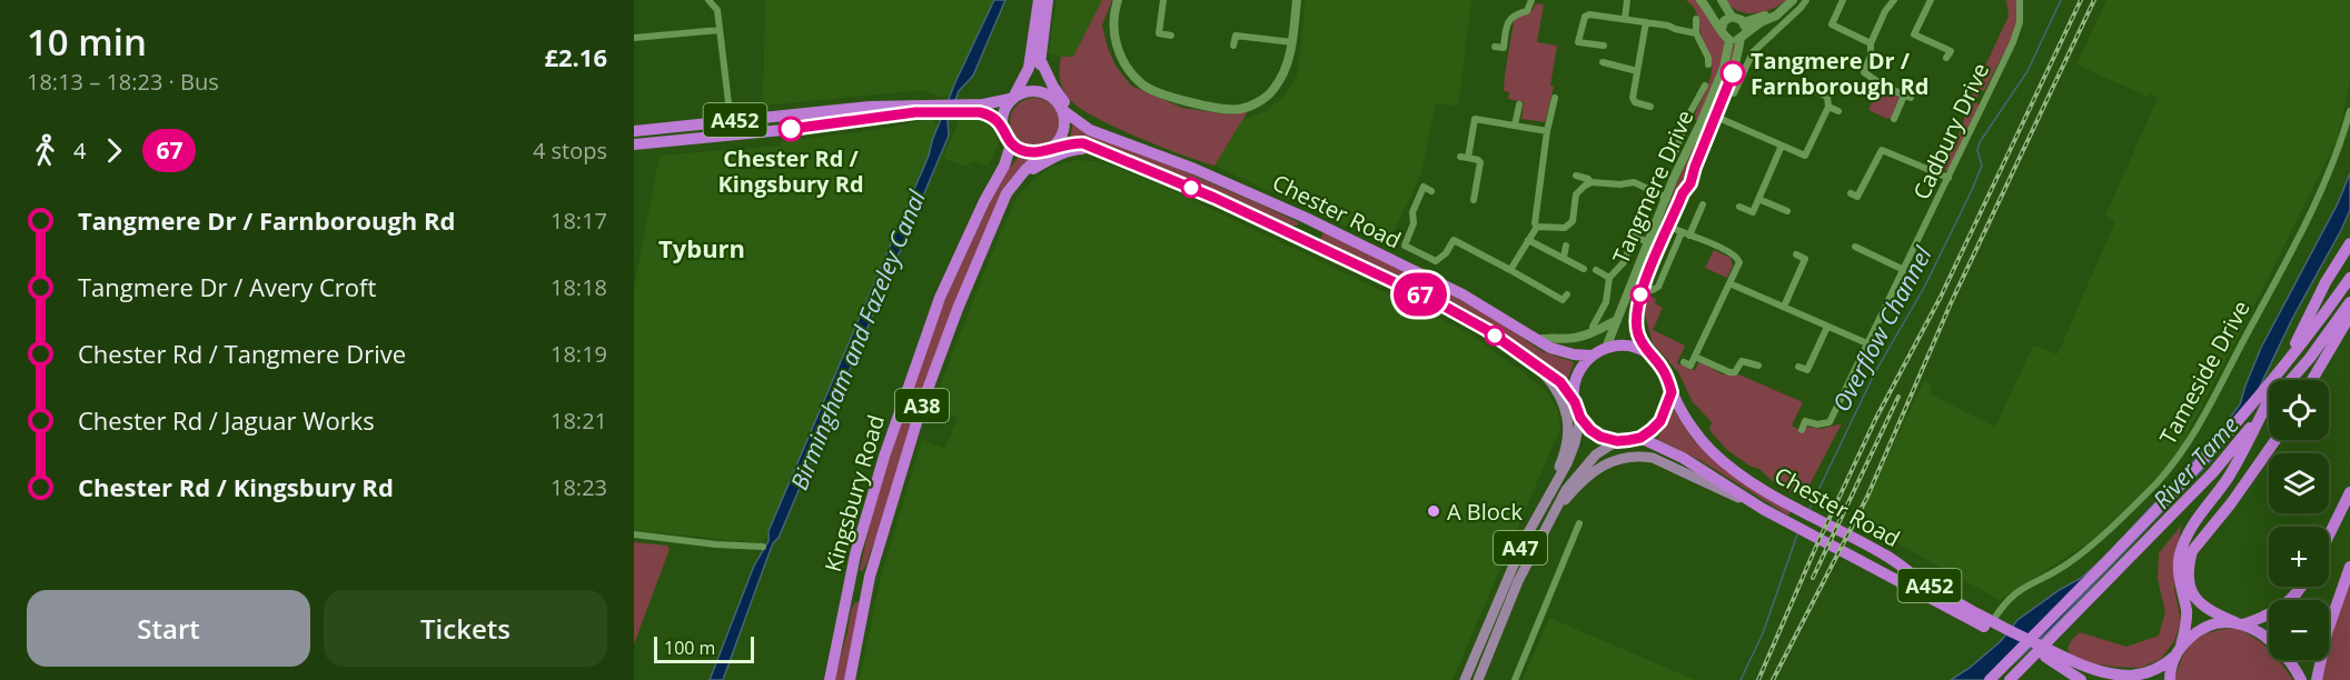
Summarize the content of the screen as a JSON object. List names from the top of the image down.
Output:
{
  "streets": {
    "highway": [
      "A452",
      "Chester Road",
      "A38",
      "Kingsbury Road"
    ],
    "main road": ["A47"],
    "street": ["Cadbury Drive", "Tangmere Drive", "Tameside Drive"]
  },
  "crossings": [
    ["A452", "Chester Road"],
    ["A452", "A38"],
    ["A452", "Kingsbury Road"],
    ["Tangmere Drive", "Chester Road"],
    ["Tangmere Drive", "A47"],
    ["Chester Road", "Tameside Drive"],
    ["Chester Road", "A38"],
    ["Chester Road", "Kingsbury Road"],
    ["Chester Road", "A47"],
    ["A38", "Kingsbury Road"]
  ],
  "districts": ["Tyburn"],
  "water": ["Overflow Channel", "Birmingham and Fazeley Canal", "River Tame"],
  "places": ["Tangmere Dr / Farnborough Rd", "Chester Rd / Kingsbury Rd", "A Block"],
  "lines": ["bus line 67"],
  "scale_bar": "100 m",
  "page": {
    "heading": ["10 min", "18:13 – 18:23 · Bus", "£2.16"],
    "on_map": "67",
    "legs": ["4", "67", "4 stops"],
    "list": [
      {
        "name": "Tangmere Dr / Farnborough Rd",
        "value": "18:17"
      },
      {
        "name": "Tangmere Dr / Avery Croft",
        "value": "18:18"
      },
      {
        "name": "Chester Rd / Tangmere Drive",
        "value": "18:19"
      },
      {
        "name": "Chester Rd / Jaguar Works",
        "value": "18:21"
      },
      {
        "name": "Chester Rd / Kingsbury Rd",
        "value": "18:23"
      }
    ],
    "map_buttons": ["+", "−"],
    "buttons": ["Start", "Tickets"],
    "scale": "100 m"
  }
}
